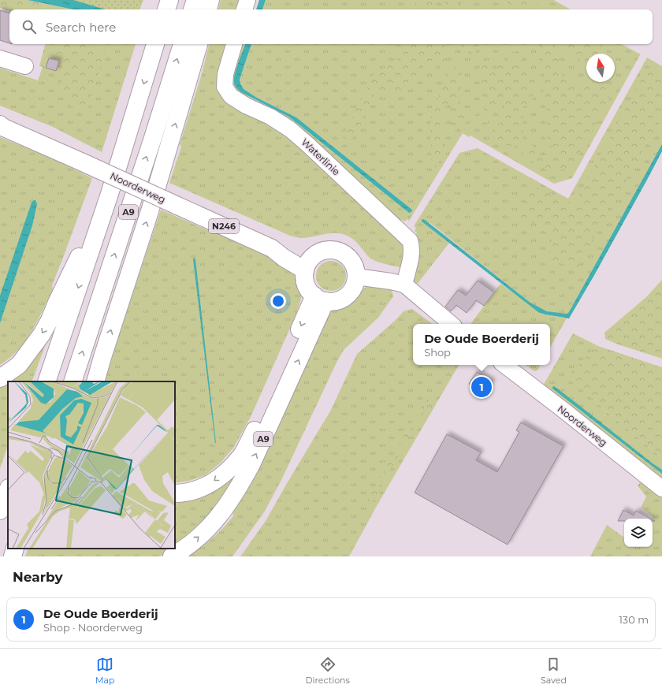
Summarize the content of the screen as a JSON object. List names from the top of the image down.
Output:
{
  "streets": {
    "main road": ["Noorderweg", "A9", "N246"],
    "street": ["Waterlinie"]
  },
  "crossings": [
    ["Noorderweg", "A9"]
  ],
  "north": "top",
  "page": {
    "search": "Search here",
    "popup": ["De Oude Boerderij", "Shop"],
    "pins": "1",
    "heading": "Nearby",
    "list": [
      {
        "mark": "1",
        "name": "De Oude Boerderij",
        "note": "Shop · Noorderweg",
        "value": "130 m"
      }
    ],
    "nav": ["Map", "Directions", "Saved"]
  }
}
